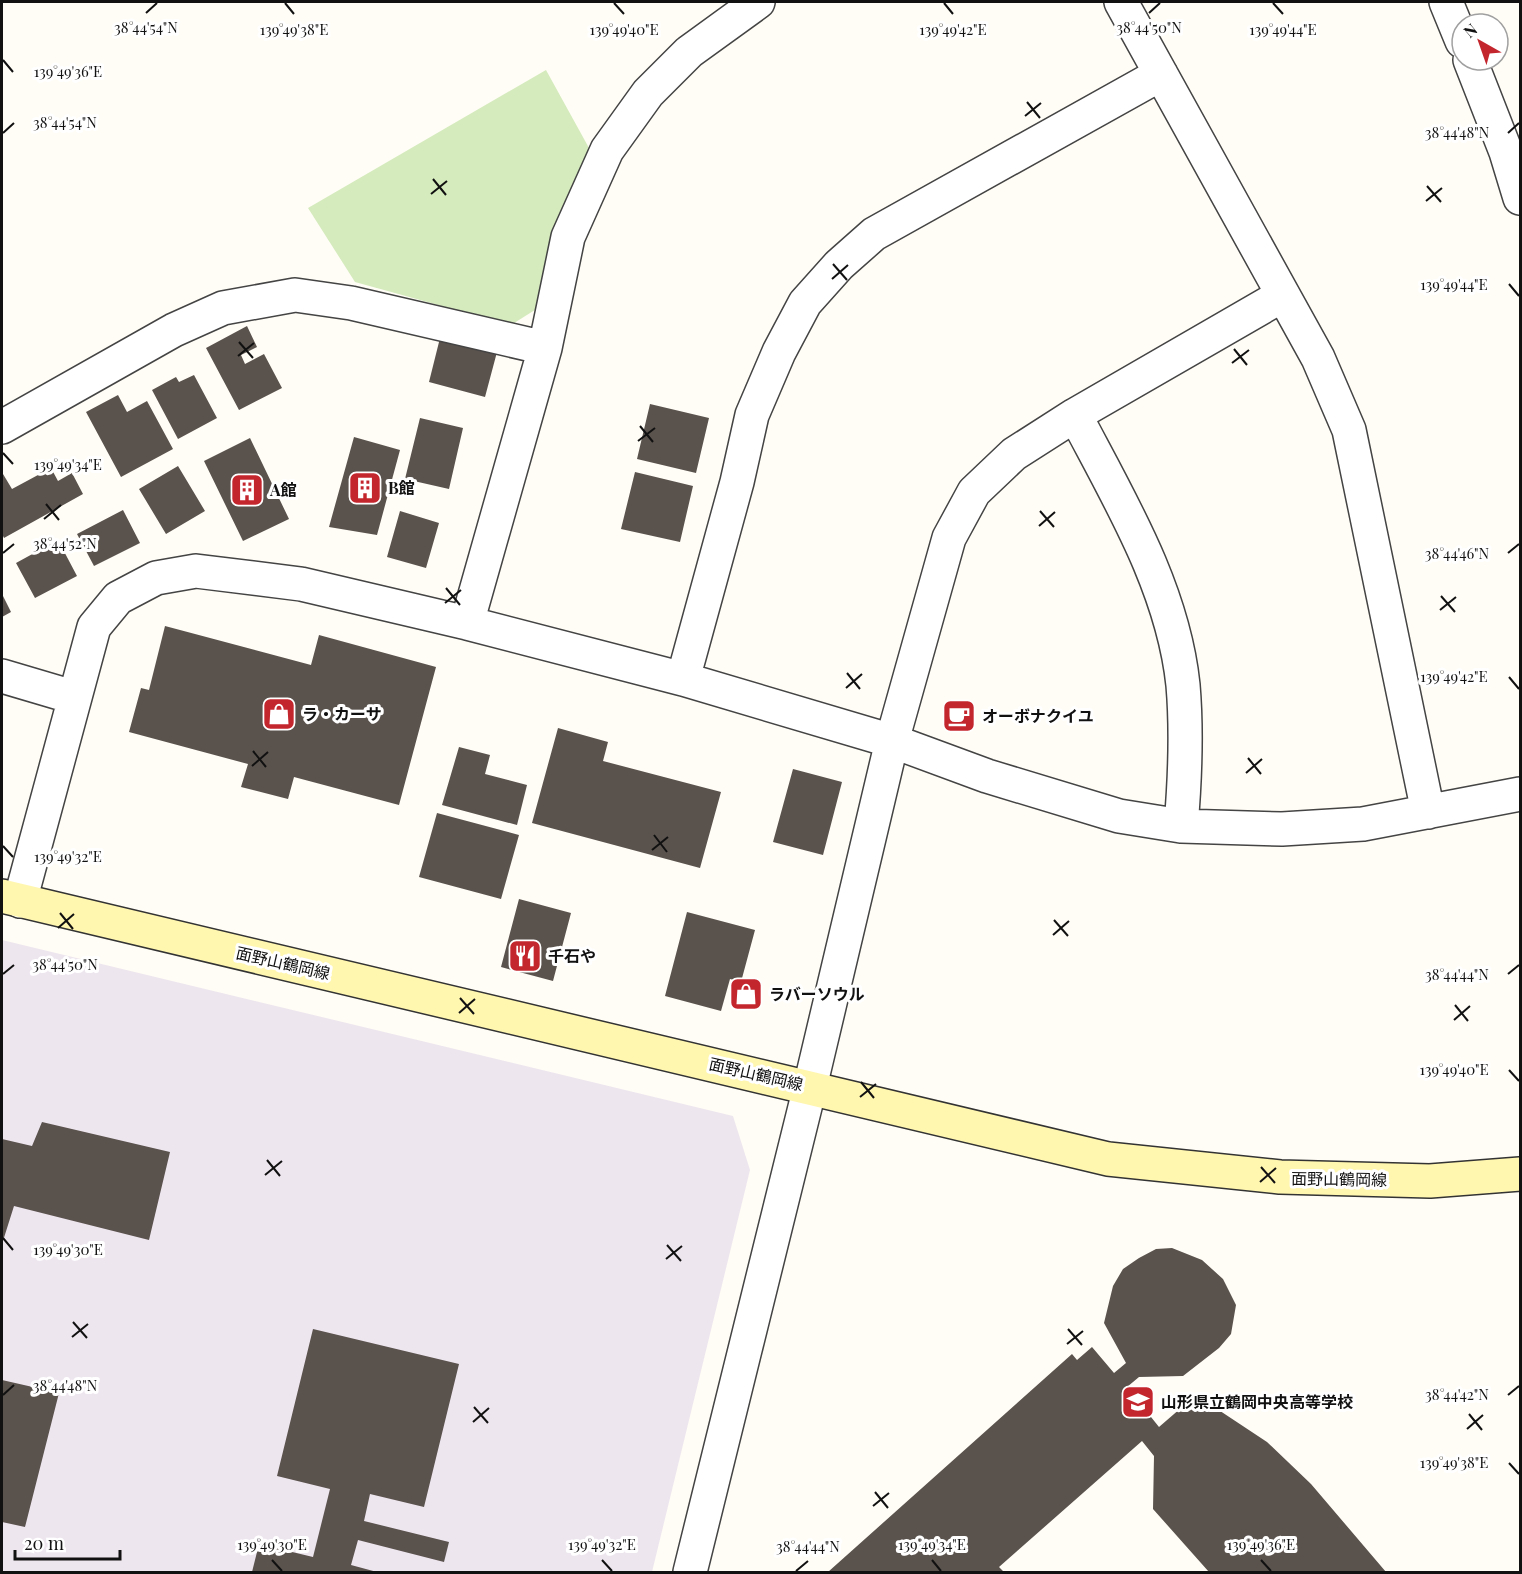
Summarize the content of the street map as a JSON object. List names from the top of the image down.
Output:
{
  "streets": {
    "main road": ["面野山鶴岡線"]
  },
  "places": {
    "building": ["B館", "A館"],
    "shop": ["ラ・カーサ", "ラバーソウル"],
    "cafe": ["オーボナクイユ"],
    "restaurant": ["千石や"],
    "school or university": ["山形県立鶴岡中央高等学校"]
  },
  "scale_bar": "20 m",
  "north": "top left",
  "coordinates": [
    "38°44'54\"N",
    "38°44'50\"N",
    "139°49'40\"E",
    "139°49'38\"E",
    "139°49'42\"E",
    "139°49'44\"E",
    "139°49'36\"E",
    "38°44'48\"N",
    "139°49'34\"E",
    "38°44'52\"N",
    "38°44'46\"N",
    "139°49'32\"E",
    "38°44'44\"N",
    "139°49'30\"E",
    "38°44'42\"N"
  ]
}
